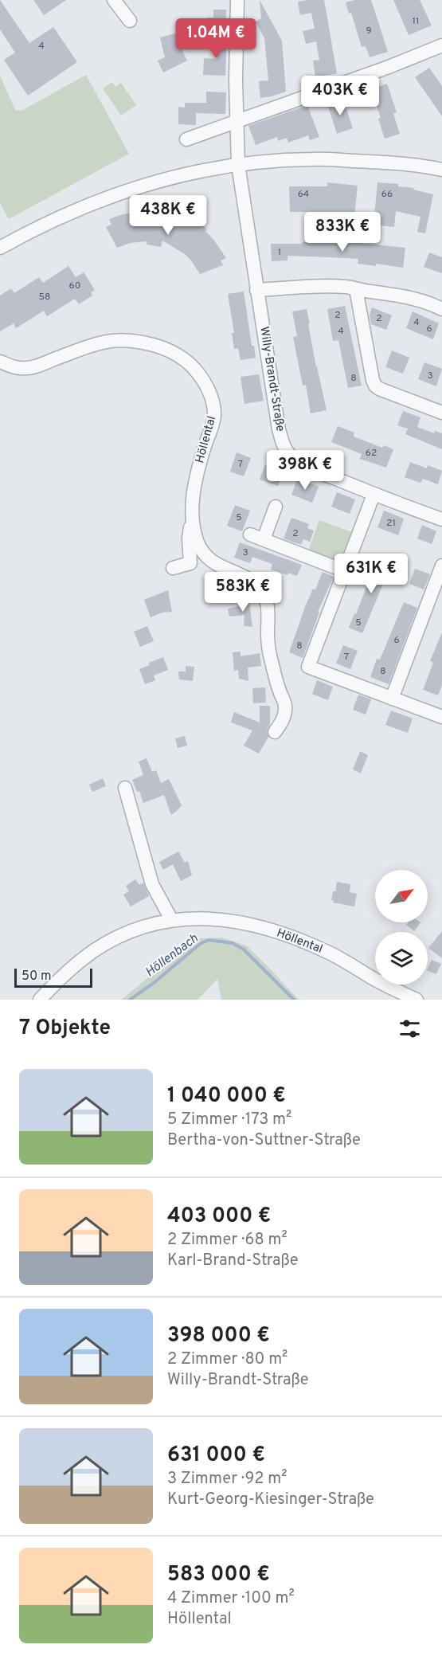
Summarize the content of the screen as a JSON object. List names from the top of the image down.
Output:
{
  "streets": {
    "street": ["Willy-Brandt-Straße", "Höllental"]
  },
  "water": ["Höllenbach"],
  "house_numbers": [
    "11",
    "9",
    "4",
    "64",
    "66",
    "1",
    "60",
    "58",
    "2",
    "2",
    "4",
    "6",
    "4",
    "3",
    "8",
    "62",
    "7",
    "5",
    "21",
    "2",
    "3",
    "5",
    "6",
    "8",
    "7",
    "8"
  ],
  "scale_bar": "50 m",
  "north": "top right",
  "page": {
    "price": [
      "1.04M €",
      "403K €",
      "438K €",
      "833K €",
      "398K €",
      "631K €",
      "583K €"
    ],
    "scale": "50 m",
    "heading": "7 Objekte",
    "list": [
      {
        "name": "1 040 000 €",
        "note": "5 Zimmer · 173 m² · Bertha-von-Suttner-Straße"
      },
      {
        "name": "403 000 €",
        "note": "2 Zimmer · 68 m² · Karl-Brand-Straße"
      },
      {
        "name": "398 000 €",
        "note": "2 Zimmer · 80 m² · Willy-Brandt-Straße"
      },
      {
        "name": "631 000 €",
        "note": "3 Zimmer · 92 m² · Kurt-Georg-Kiesinger-Straße"
      },
      {
        "name": "583 000 €",
        "note": "4 Zimmer · 100 m² · Höllental"
      }
    ]
  }
}
